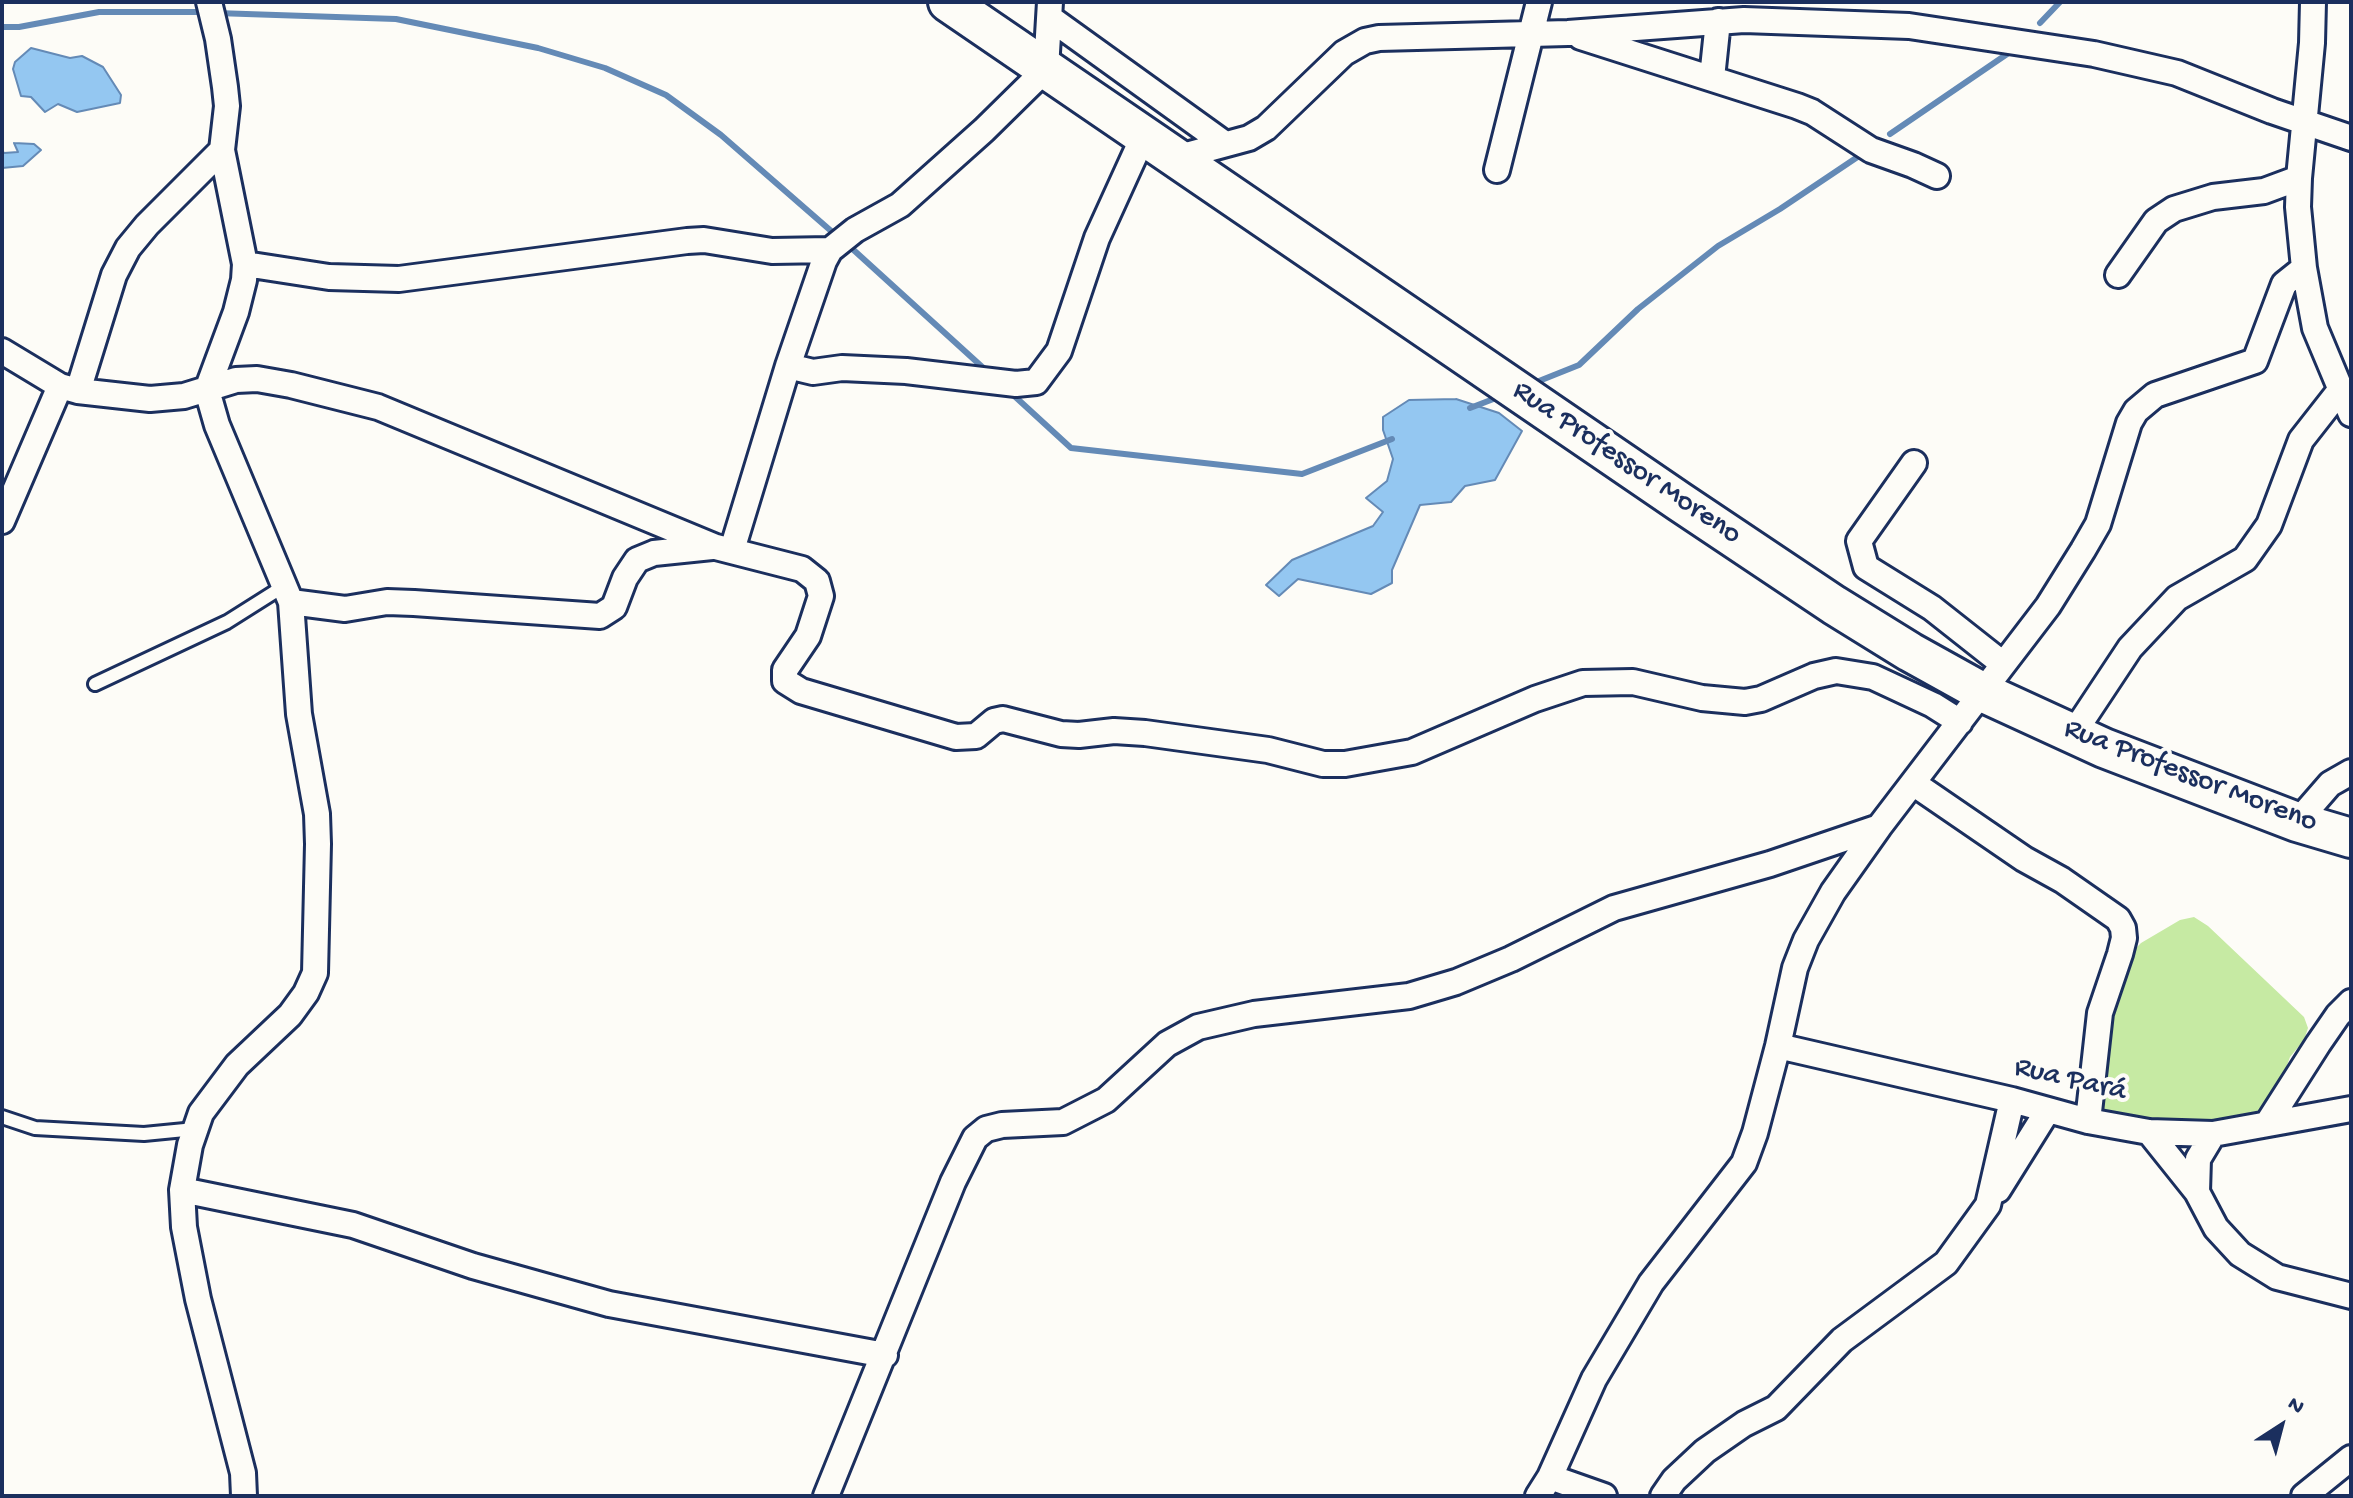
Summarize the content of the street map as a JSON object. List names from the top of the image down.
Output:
{
  "streets": {
    "highway": ["Rua Professor Moreno"],
    "street": ["Rua Pará"]
  },
  "north": "top right"
}
